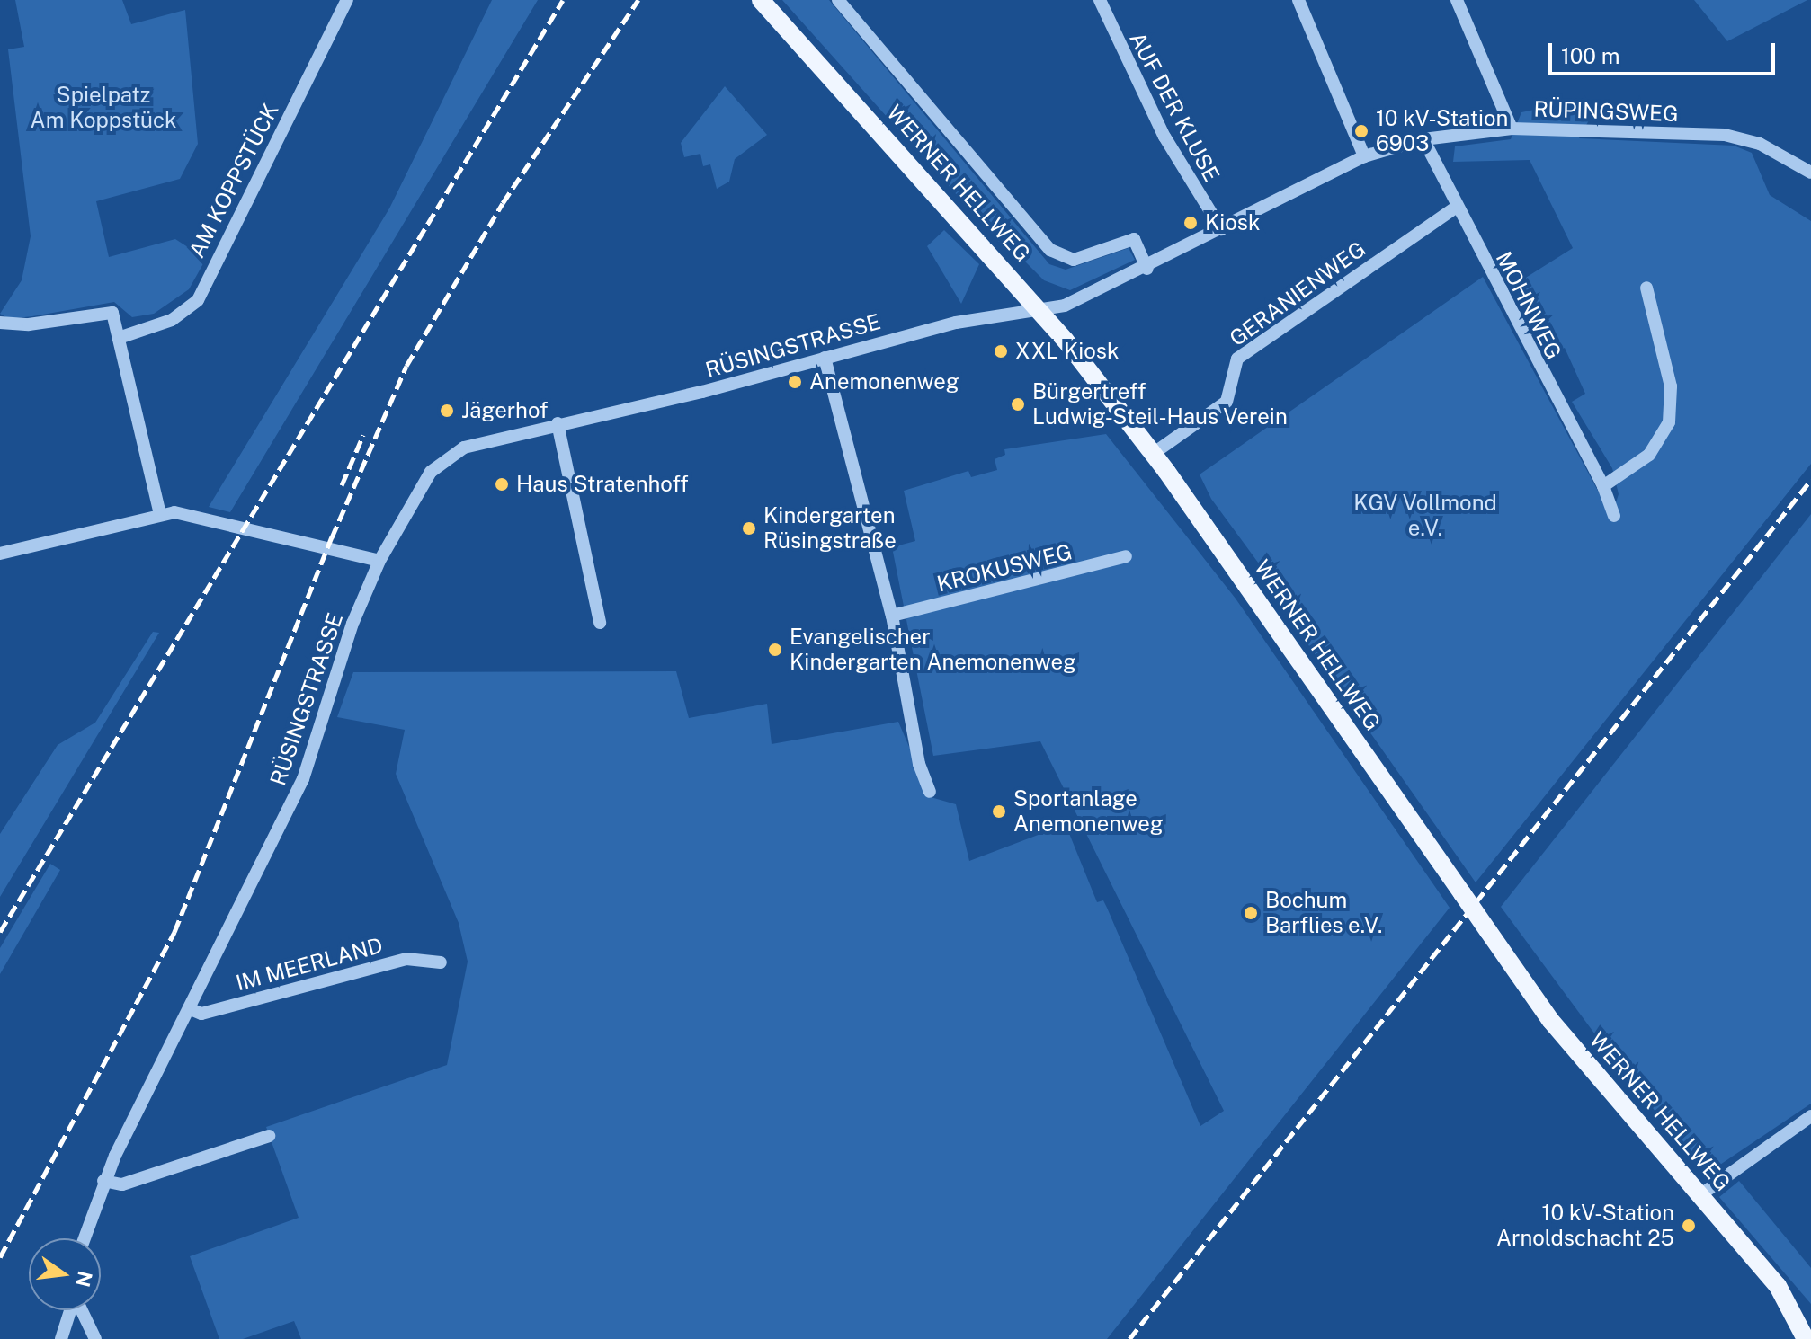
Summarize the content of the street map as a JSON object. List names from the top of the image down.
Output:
{
  "streets": {
    "main road": ["WERNER HELLWEG"],
    "street": [
      "AUF DER KLUSE",
      "RÜPINGSWEG",
      "AM KOPPSTÜCK",
      "GERANIENWEG",
      "MOHNWEG",
      "RÜSINGSTRASSE",
      "KROKUSWEG",
      "IM MEERLAND"
    ]
  },
  "crossings": [
    ["AUF DER KLUSE", "RÜPINGSWEG"],
    ["RÜPINGSWEG", "WERNER HELLWEG"],
    ["RÜPINGSWEG", "MOHNWEG"],
    ["RÜPINGSWEG", "RÜSINGSTRASSE"],
    ["WERNER HELLWEG", "GERANIENWEG"],
    ["WERNER HELLWEG", "RÜSINGSTRASSE"],
    ["GERANIENWEG", "MOHNWEG"],
    ["RÜSINGSTRASSE", "IM MEERLAND"]
  ],
  "parks": ["Spielpatz Am Koppstück", "KGV Vollmond e.V."],
  "places": [
    "10 kV-Station 6903",
    "Kiosk",
    "XXL Kiosk",
    "Anemonenweg",
    "Bürgertreff Ludwig-Steil-Haus Verein",
    "Jägerhof",
    "Haus Stratenhoff",
    "Kindergarten Rüsingstraße",
    "Evangelischer Kindergarten Anemonenweg",
    "Sportanlage Anemonenweg",
    "Bochum Barflies e.V.",
    "10 kV-Station Arnoldschacht 25"
  ],
  "scale_bar": "100 m",
  "north": "right"
}
